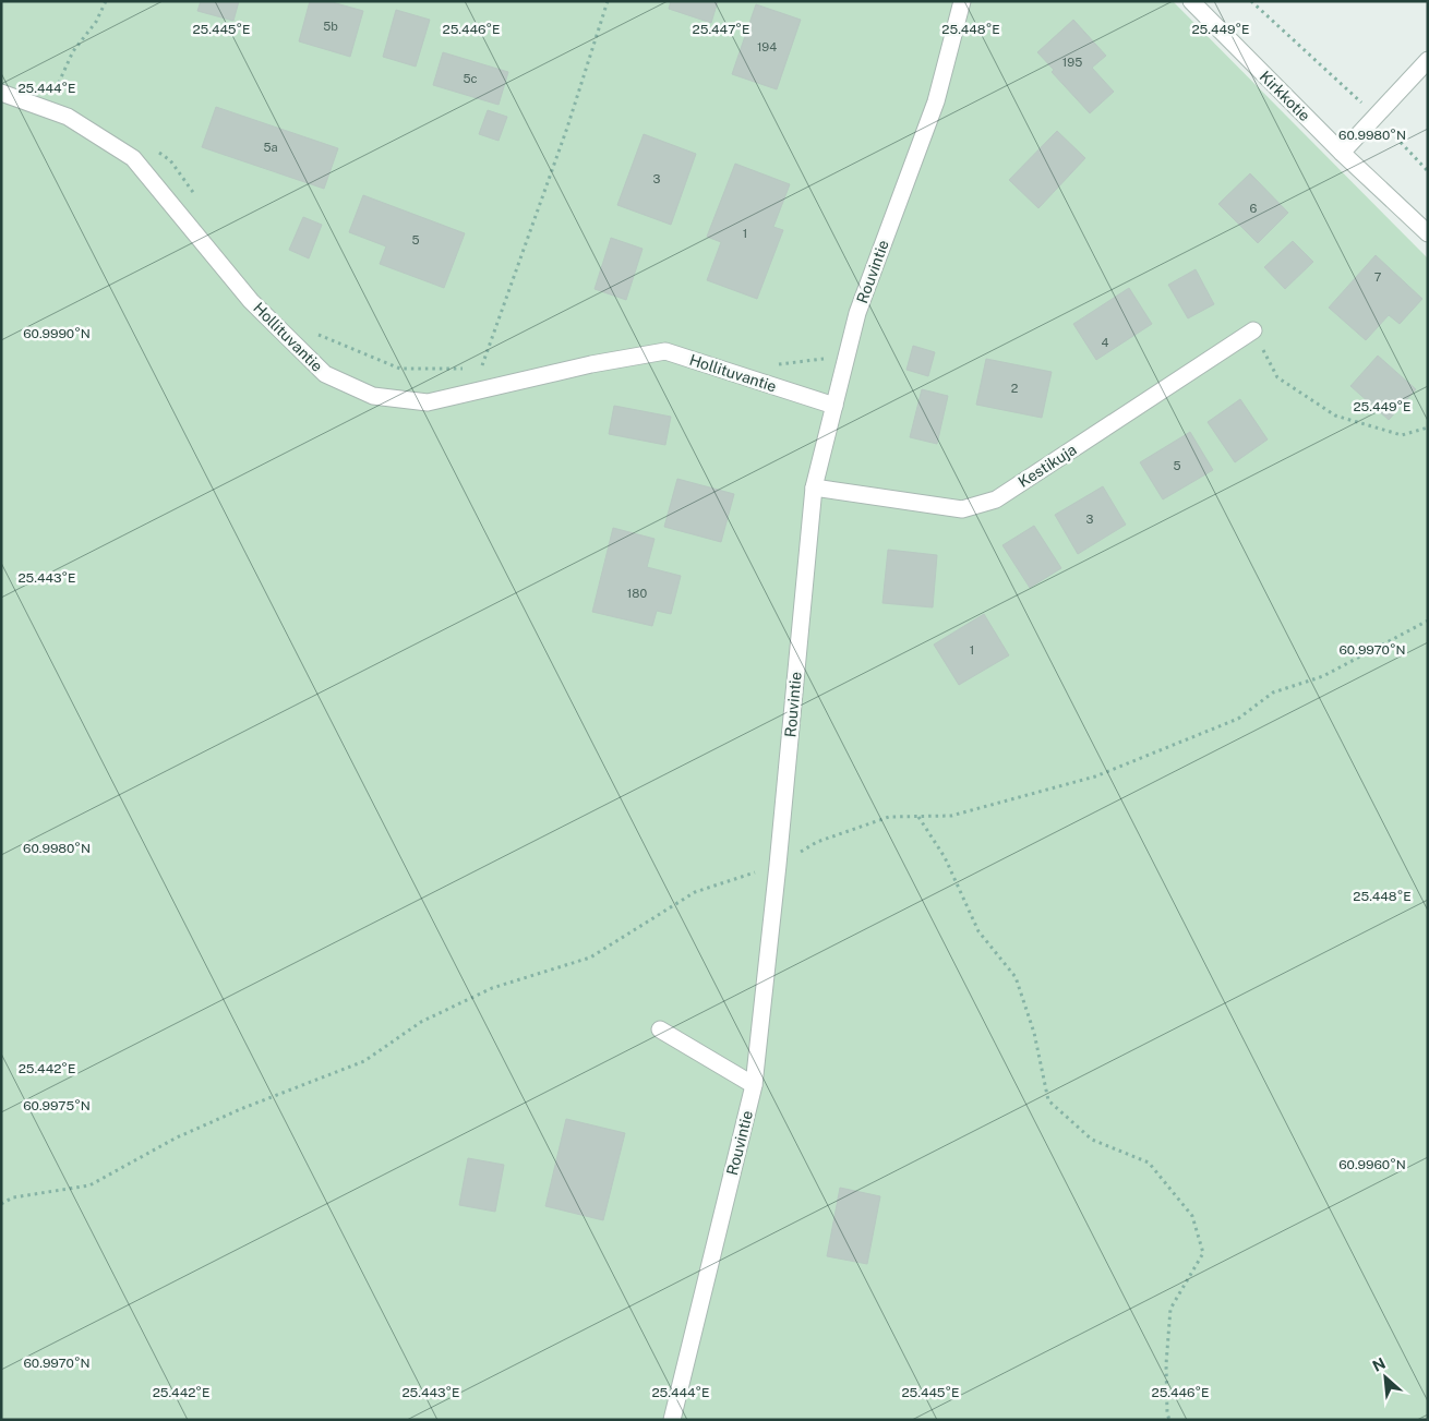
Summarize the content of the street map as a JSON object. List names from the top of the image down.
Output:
{
  "streets": {
    "street": [
      "Kirkkotie",
      "Rouvintie",
      "Hollituvantie",
      "Kestikuja"
    ]
  },
  "crossings": [
    ["Rouvintie", "Hollituvantie"],
    ["Rouvintie", "Kestikuja"]
  ],
  "house_numbers": [
    "5b",
    "194",
    "195",
    "5c",
    "5a",
    "3",
    "6",
    "1",
    "5",
    "7",
    "4",
    "2",
    "5",
    "3",
    "180",
    "1"
  ],
  "north": "top left",
  "coordinates": [
    "25.445°E",
    "25.446°E",
    "25.447°E",
    "25.448°E",
    "25.449°E",
    "25.444°E",
    "60.9980°N",
    "60.9990°N",
    "25.443°E",
    "60.9970°N",
    "25.442°E",
    "60.9975°N",
    "60.9960°N"
  ]
}
